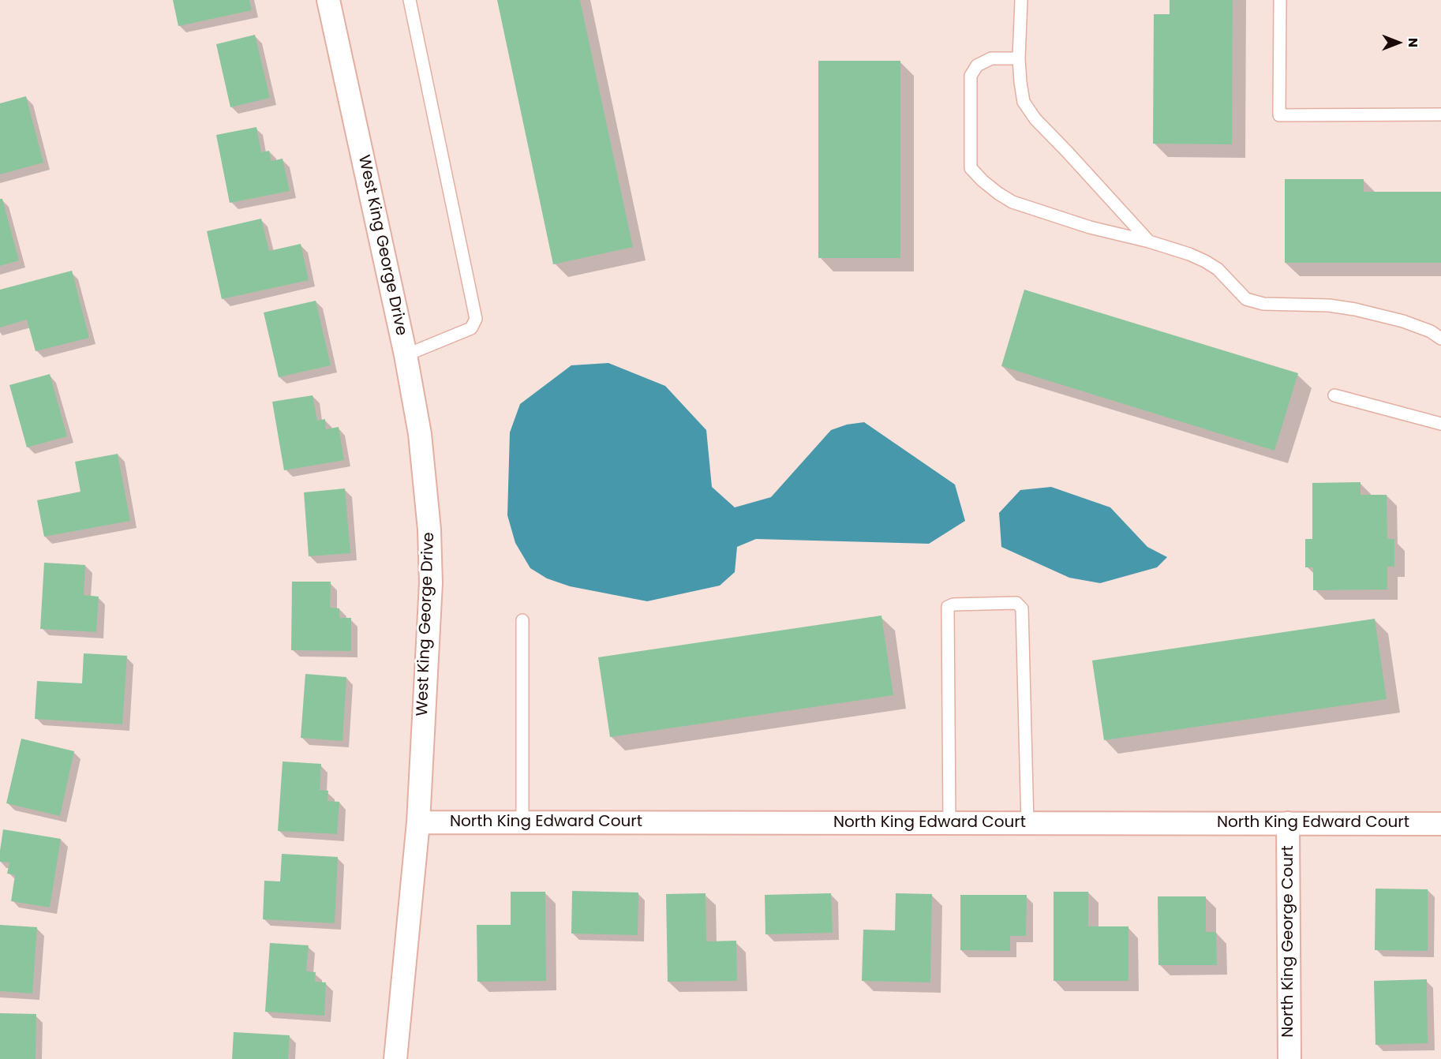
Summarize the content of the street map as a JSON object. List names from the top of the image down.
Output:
{
  "streets": {
    "street": ["West King George Drive", "North King Edward Court", "North King George Court"]
  },
  "crossings": [
    ["West King George Drive", "North King Edward Court"],
    ["North King Edward Court", "North King George Court"]
  ],
  "north": "right"
}
